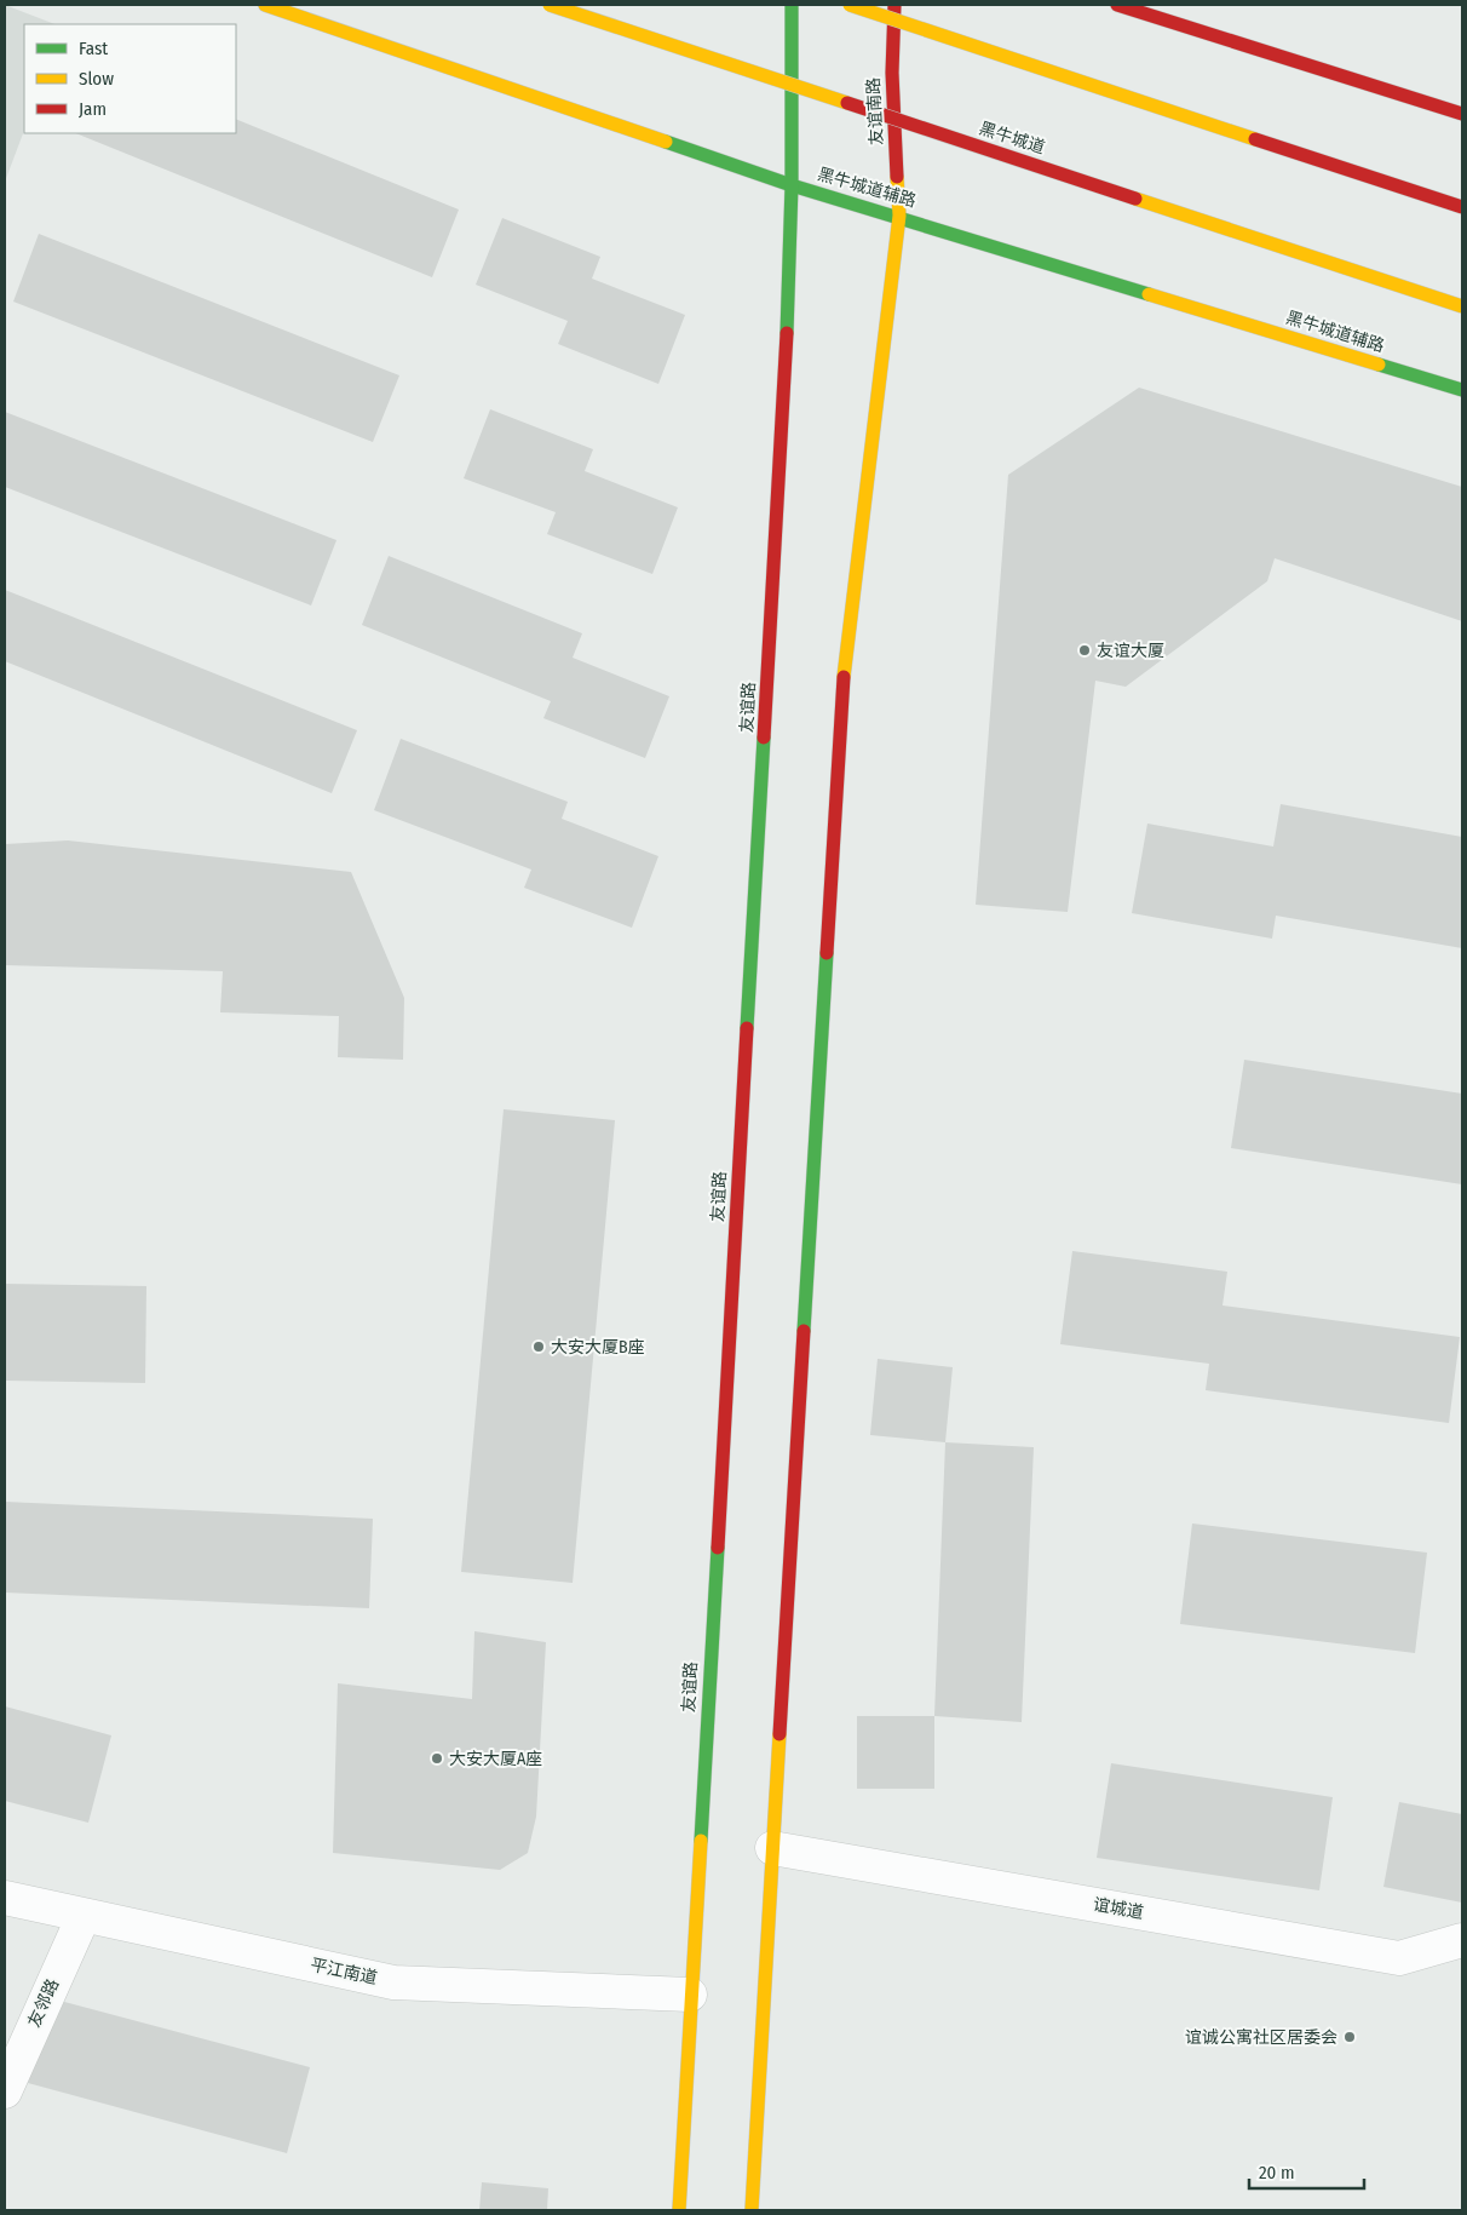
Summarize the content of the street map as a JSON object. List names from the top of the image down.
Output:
{
  "streets": {
    "main road": [
      "友谊南路",
      "黑牛城道",
      "黑牛城道辅路",
      "友谊路"
    ],
    "street": ["谊城道", "平江南道", "友邻路"]
  },
  "crossings": [
    ["友谊南路", "黑牛城道辅路"],
    ["黑牛城道辅路", "友谊路"],
    ["友谊路", "平江南道"],
    ["平江南道", "友邻路"]
  ],
  "places": [
    "友谊大厦",
    "大安大厦B座",
    "大安大厦A座",
    "谊诚公寓社区居委会"
  ],
  "legend": ["Fast", "Slow", "Jam"],
  "scale_bar": "20 m"
}
